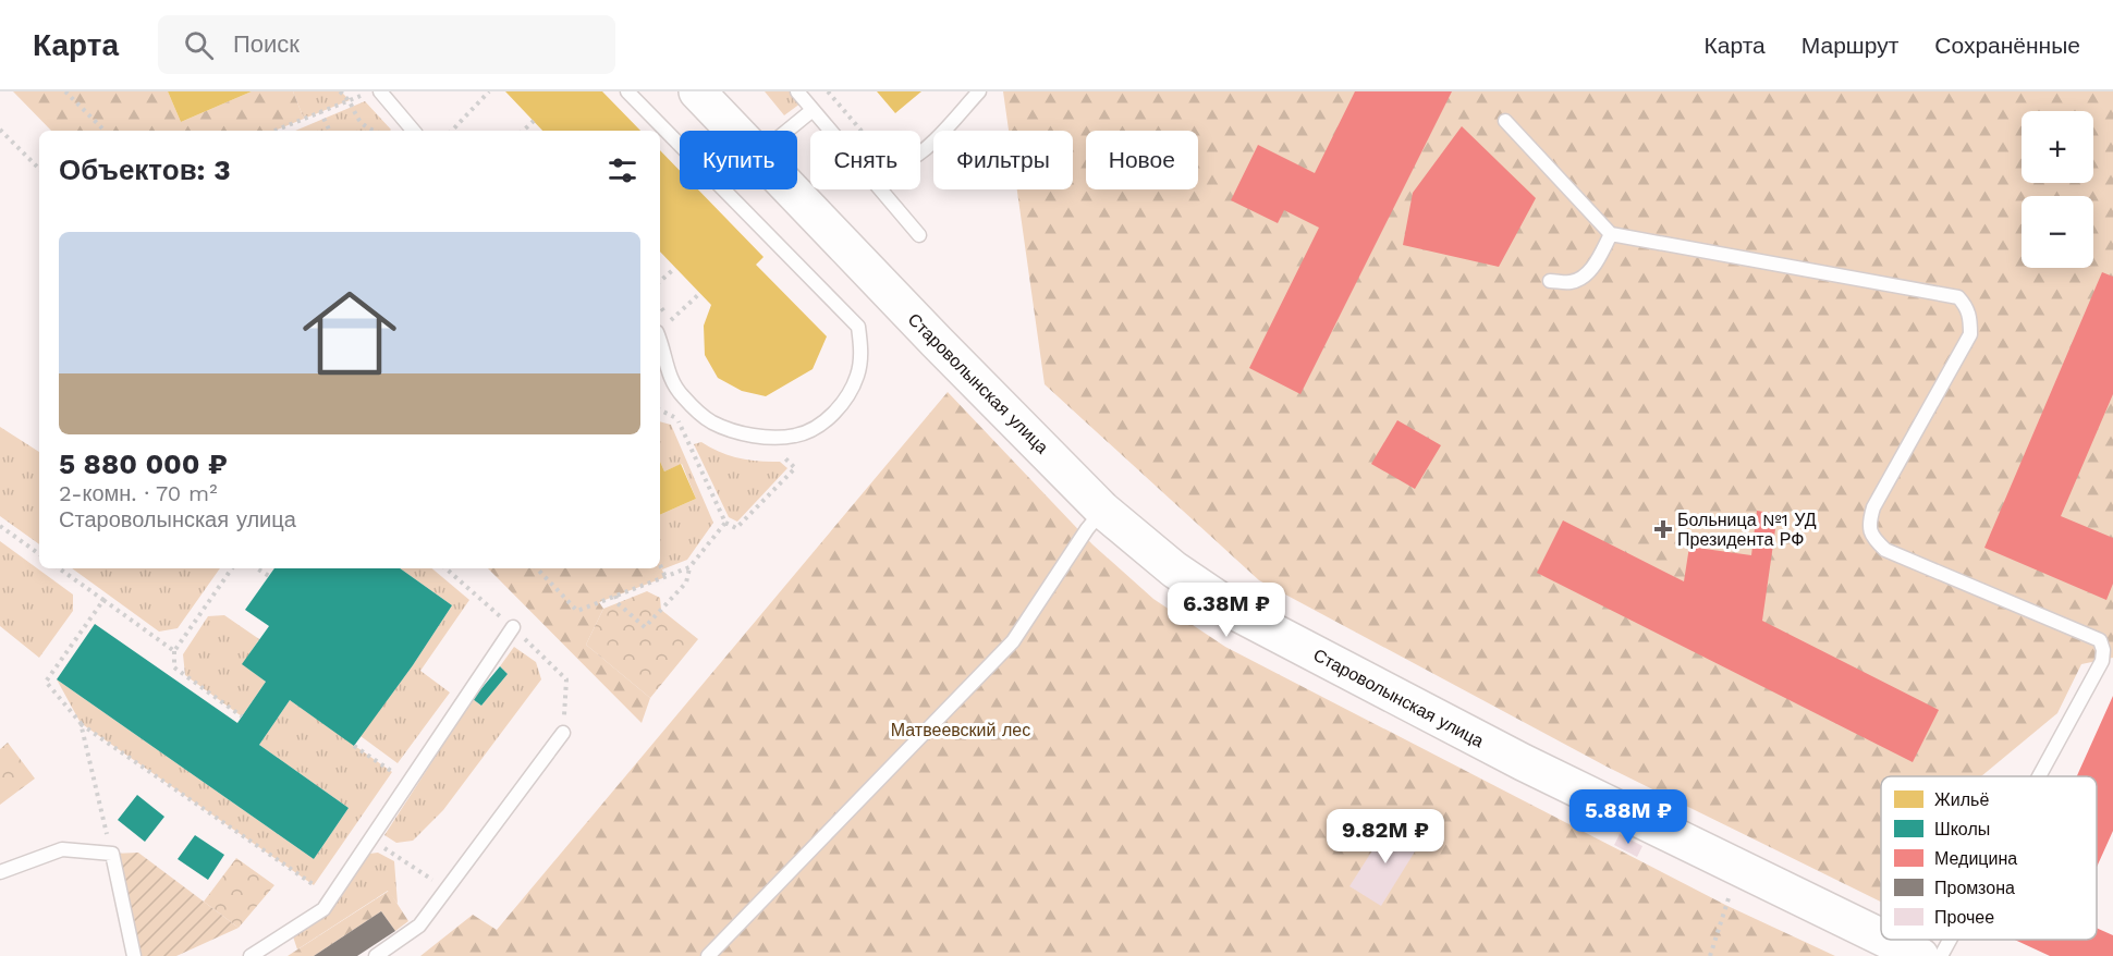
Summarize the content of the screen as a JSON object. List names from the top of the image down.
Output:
{
  "streets": {
    "street": ["Староволынская улица"]
  },
  "parks": ["Матвеевский лес"],
  "places": {
    "health": ["Больница №1 УД Президента РФ"]
  },
  "legend": [
    "Жильё",
    "Школы",
    "Медицина",
    "Промзона",
    "Прочее"
  ],
  "page": {
    "header": "Карта",
    "search": "Поиск",
    "nav": ["Карта", "Маршрут", "Сохранённые"],
    "map_buttons": ["+", "−"],
    "chip": [
      "Купить",
      "Снять",
      "Фильтры",
      "Новое"
    ],
    "heading": "Объектов: 3",
    "list": [
      {
        "name": "5 880 000 ₽",
        "note": "2-комн. · 70 m² · Староволынская улица"
      }
    ],
    "price": ["6.38M ₽", "5.88M ₽", "9.82M ₽"]
  }
}
